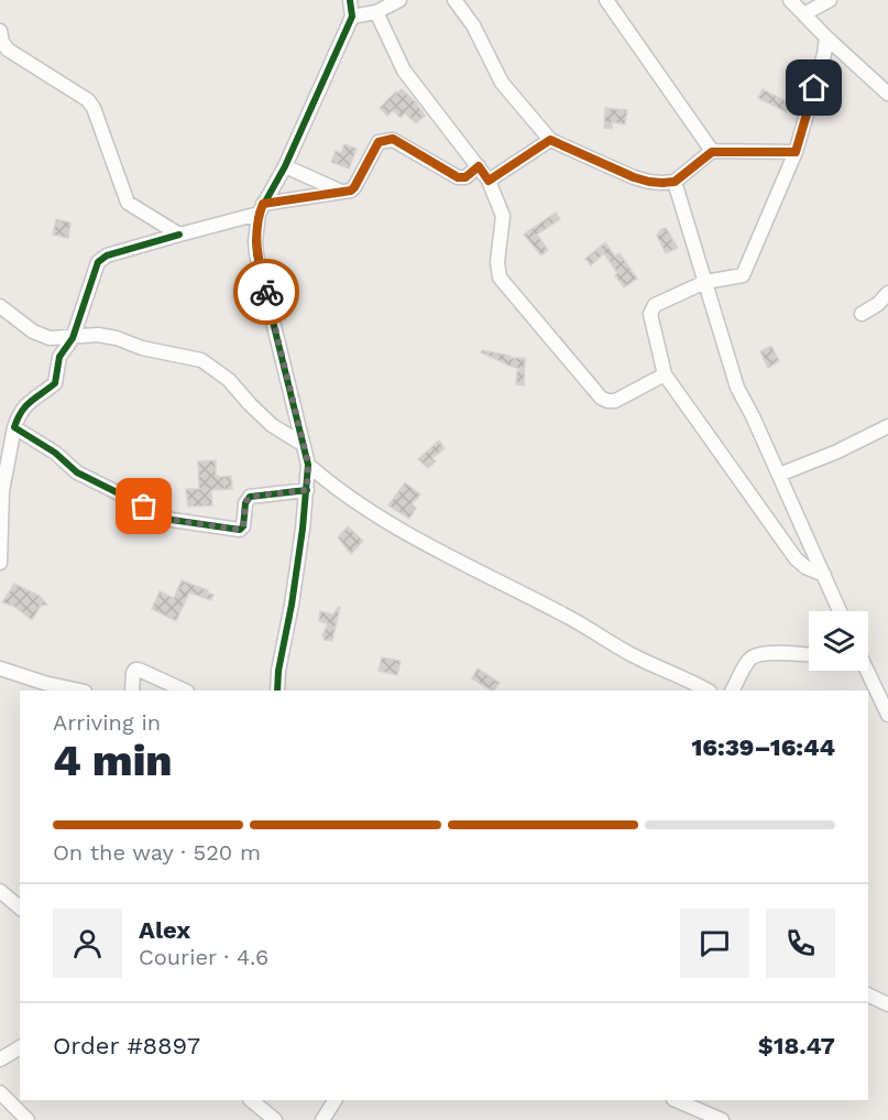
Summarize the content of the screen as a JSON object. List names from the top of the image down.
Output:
{
  "page": {
    "heading": ["4 min", "Arriving in", "16:39–16:44"],
    "panel": [
      "Alex",
      "Courier · 4.6",
      "Order #8897",
      "$18.47"
    ],
    "bar": "On the way · 520 m"
  }
}
